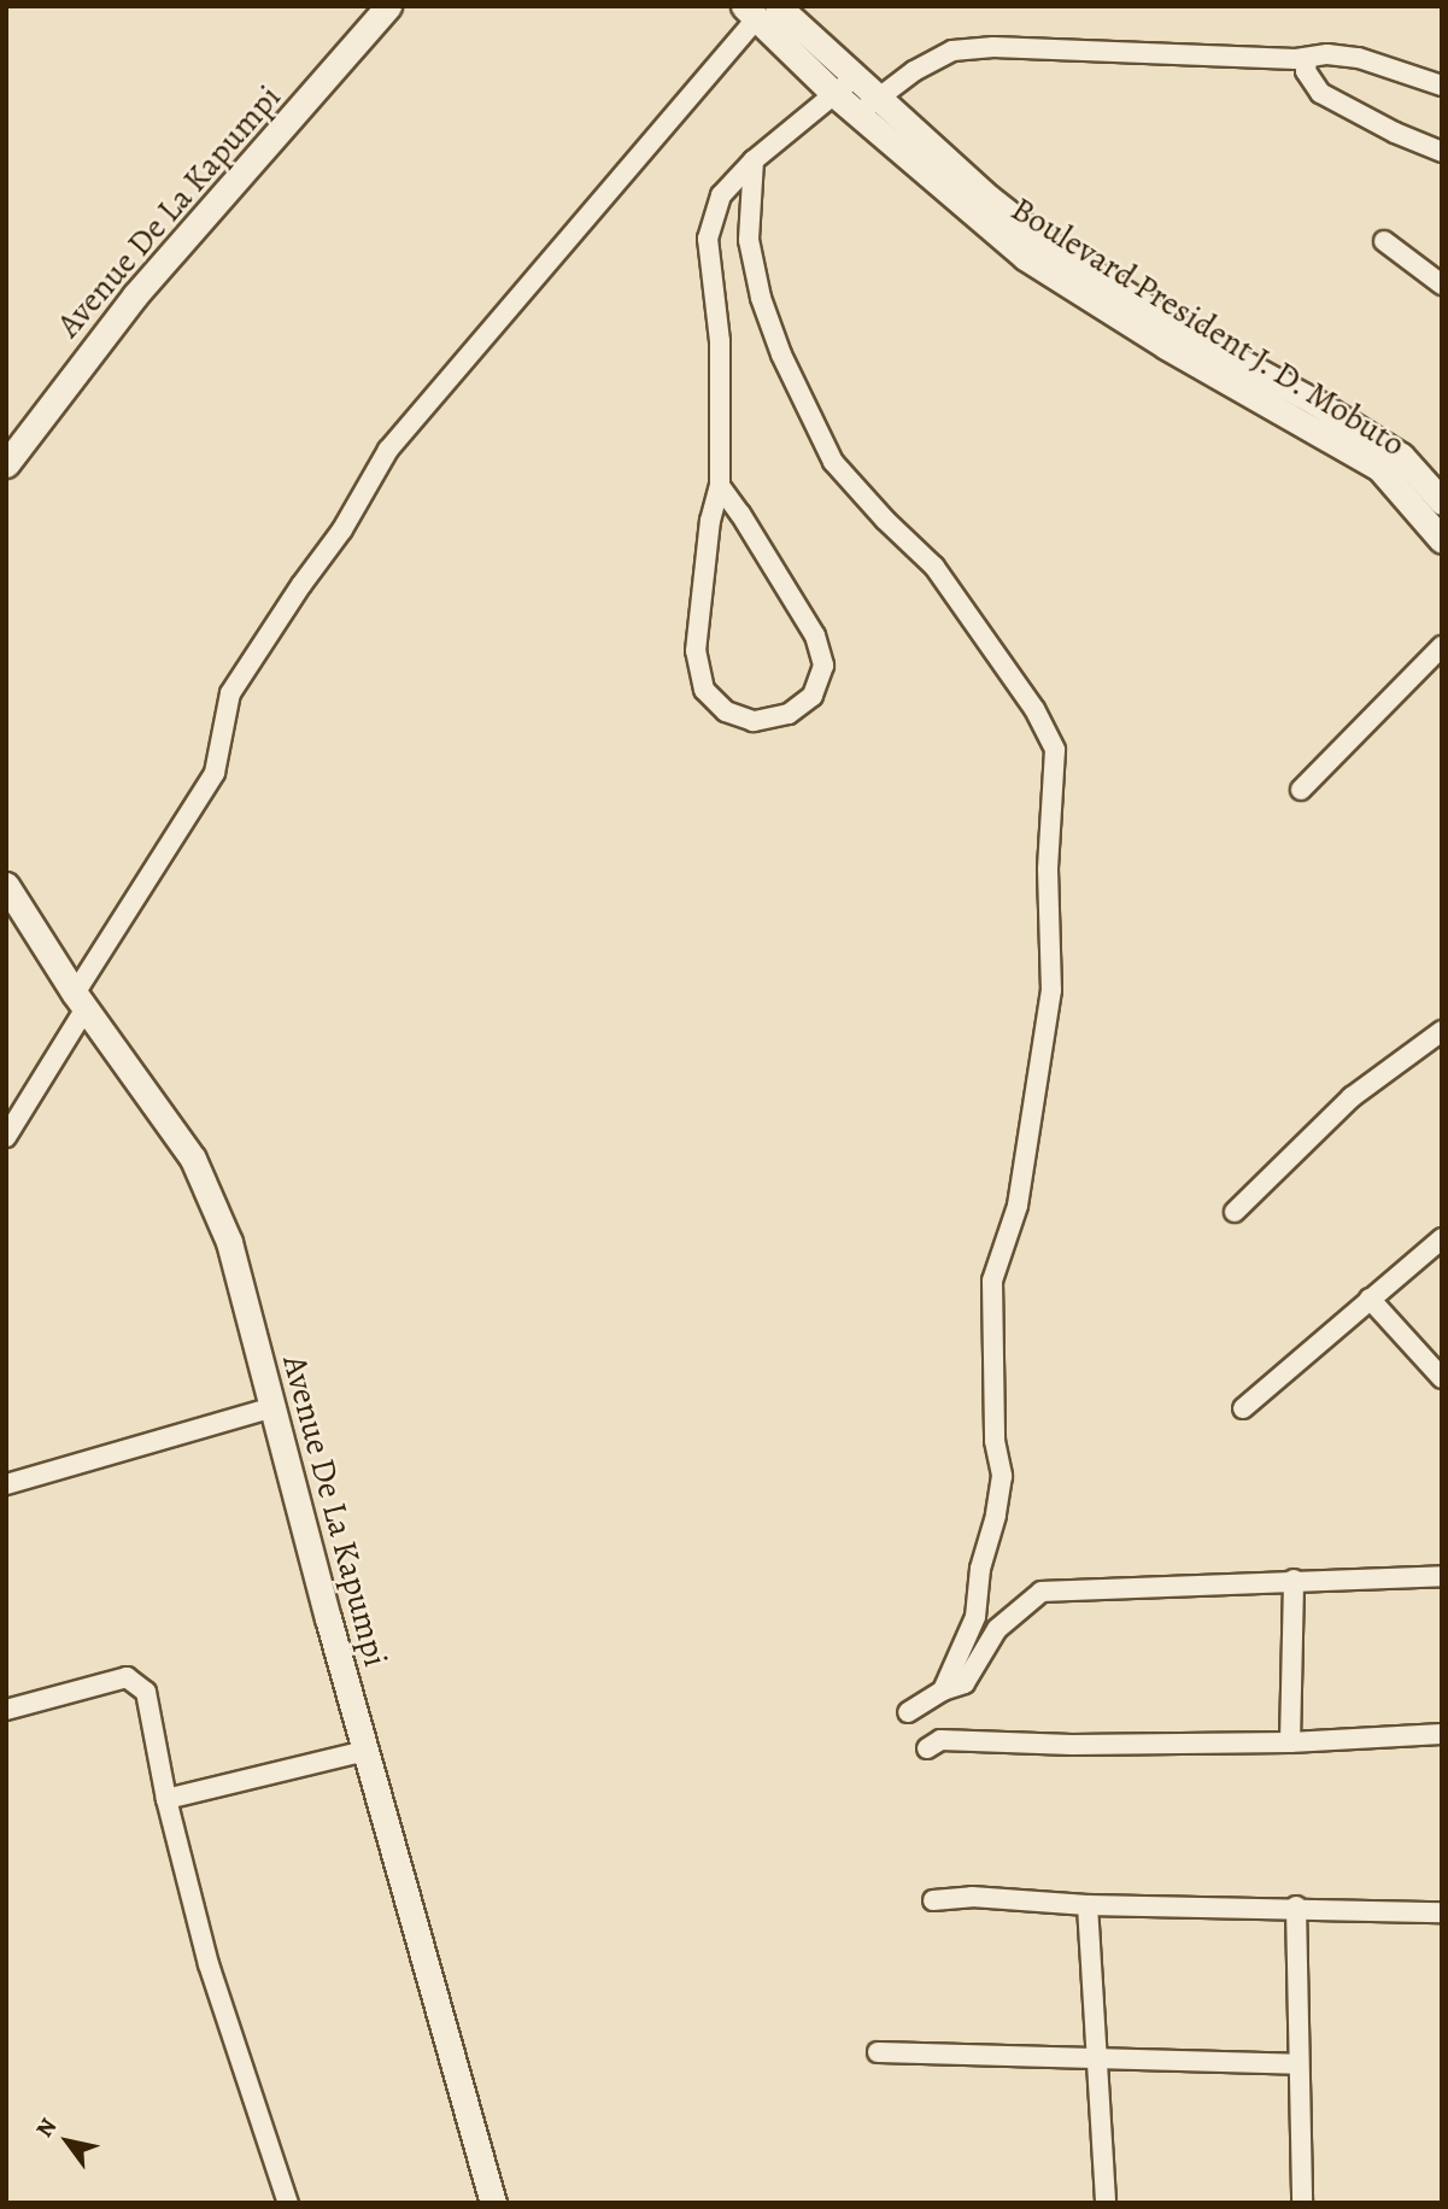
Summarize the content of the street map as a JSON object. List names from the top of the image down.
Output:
{
  "streets": {
    "main road": ["Avenue De La Kapumpi", "Boulevard President J. D. Mobuto"]
  },
  "north": "top left"
}
